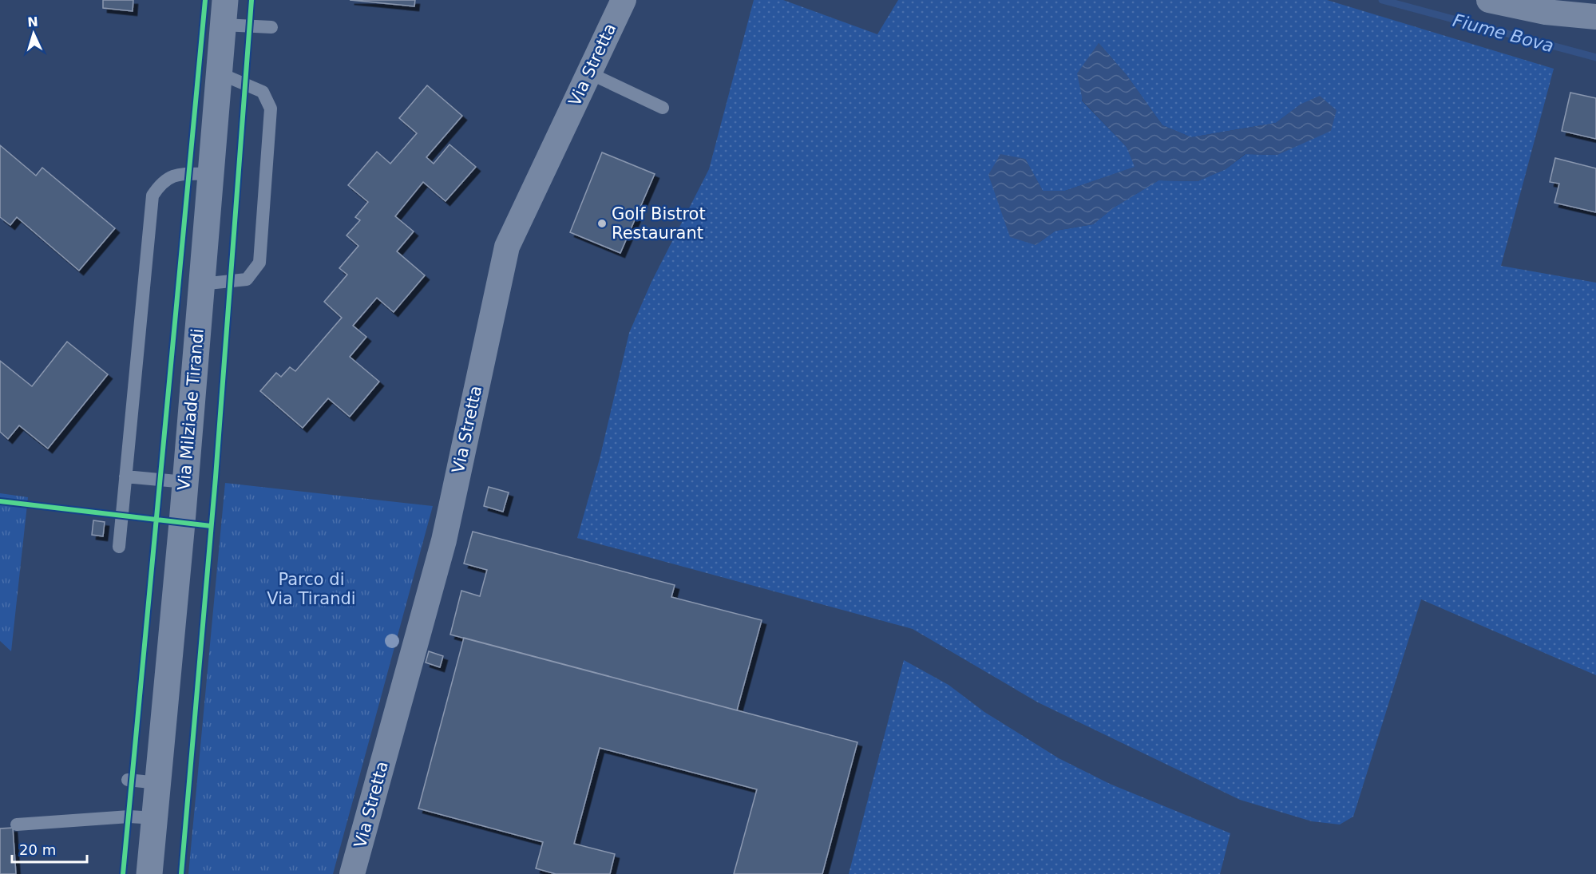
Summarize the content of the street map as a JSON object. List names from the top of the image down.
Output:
{
  "streets": {
    "street": ["Via Stretta", "Via Milziade Tirandi"]
  },
  "water": ["Fiume Bova"],
  "parks": ["Parco di Via Tirandi"],
  "places": ["Golf Bistrot Restaurant"],
  "scale_bar": "20 m",
  "north": "top"
}
